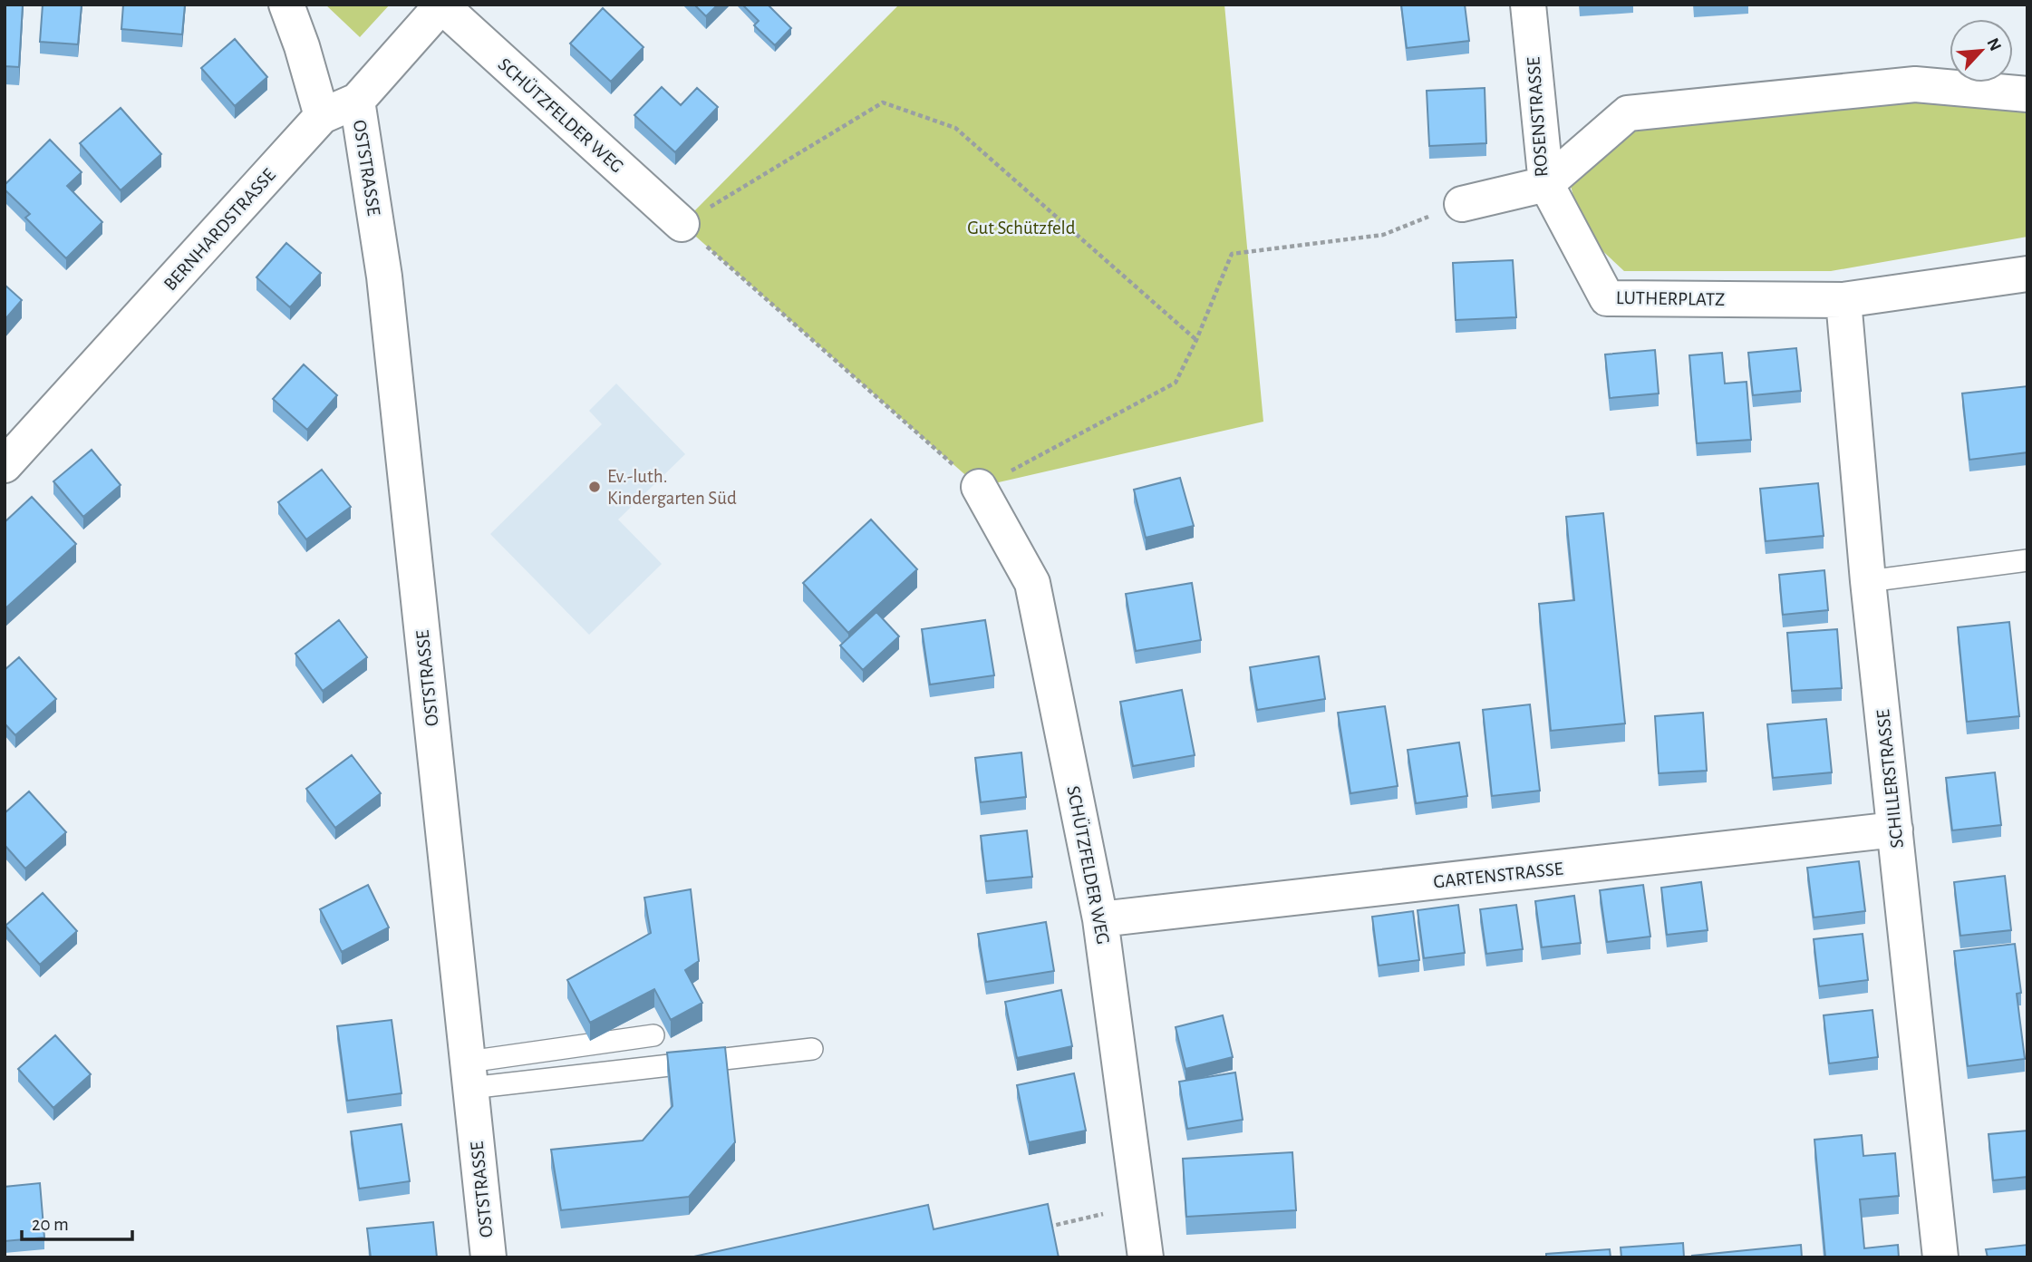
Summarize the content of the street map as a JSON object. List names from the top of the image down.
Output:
{
  "streets": {
    "street": [
      "SCHÜTZFELDER WEG",
      "ROSENSTRASSE",
      "OSTSTRASSE",
      "BERNHARDSTRASSE",
      "LUTHERPLATZ",
      "SCHILLERSTRASSE",
      "GARTENSTRASSE"
    ]
  },
  "crossings": [
    ["SCHÜTZFELDER WEG", "BERNHARDSTRASSE"],
    ["SCHÜTZFELDER WEG", "GARTENSTRASSE"],
    ["ROSENSTRASSE", "LUTHERPLATZ"],
    ["OSTSTRASSE", "BERNHARDSTRASSE"],
    ["LUTHERPLATZ", "SCHILLERSTRASSE"],
    ["SCHILLERSTRASSE", "GARTENSTRASSE"]
  ],
  "parks": ["Gut Schützfeld"],
  "places": ["Ev.-luth. Kindergarten Süd"],
  "scale_bar": "20 m",
  "north": "top right"
}
